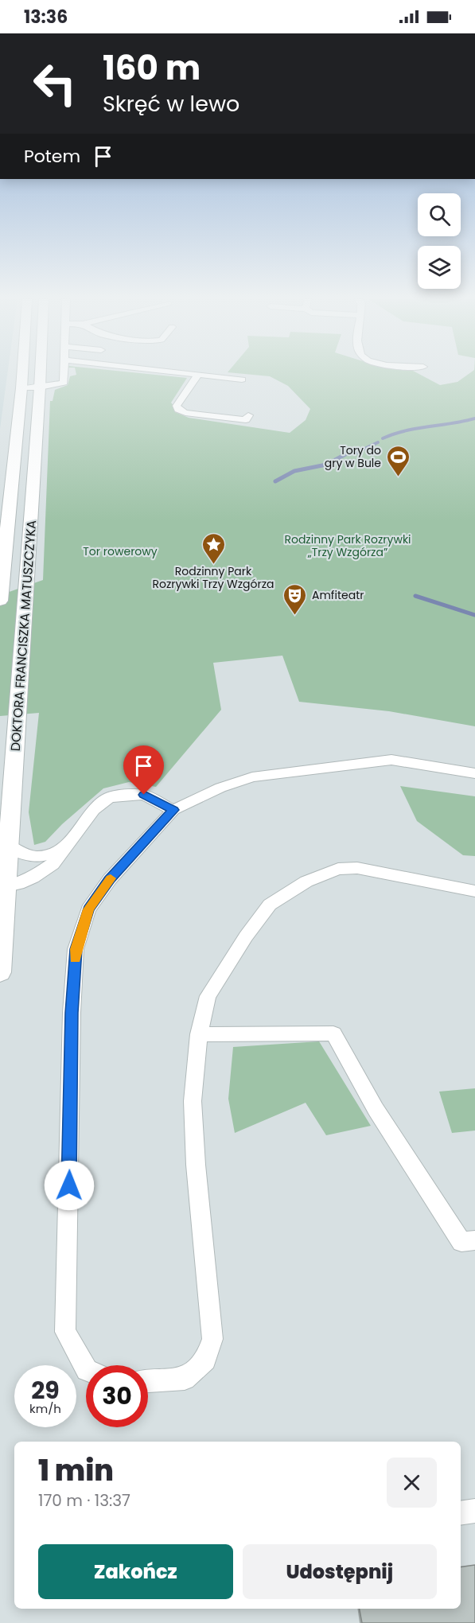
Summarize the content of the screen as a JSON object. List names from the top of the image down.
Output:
{
  "streets": {
    "main road": ["DOKTORA FRANCISZKA MATUSZCZYKA"]
  },
  "parks": ["Rodzinny Park Rozrywki „Trzy Wzgórza”", "Tor rowerowy"],
  "places": {
    "sports": ["Tory do gry w Bule"],
    "place": ["Rodzinny Park Rozrywki Trzy Wzgórza"],
    "theatre": ["Amfiteatr"]
  },
  "page": {
    "status": "13:36",
    "turn": ["160 m", "Skręć w lewo"],
    "then": "Potem",
    "speed": "29 km/h",
    "limit": "30",
    "heading": ["1 min", "170 m · 13:37"],
    "buttons": ["Zakończ", "Udostępnij"]
  }
}
